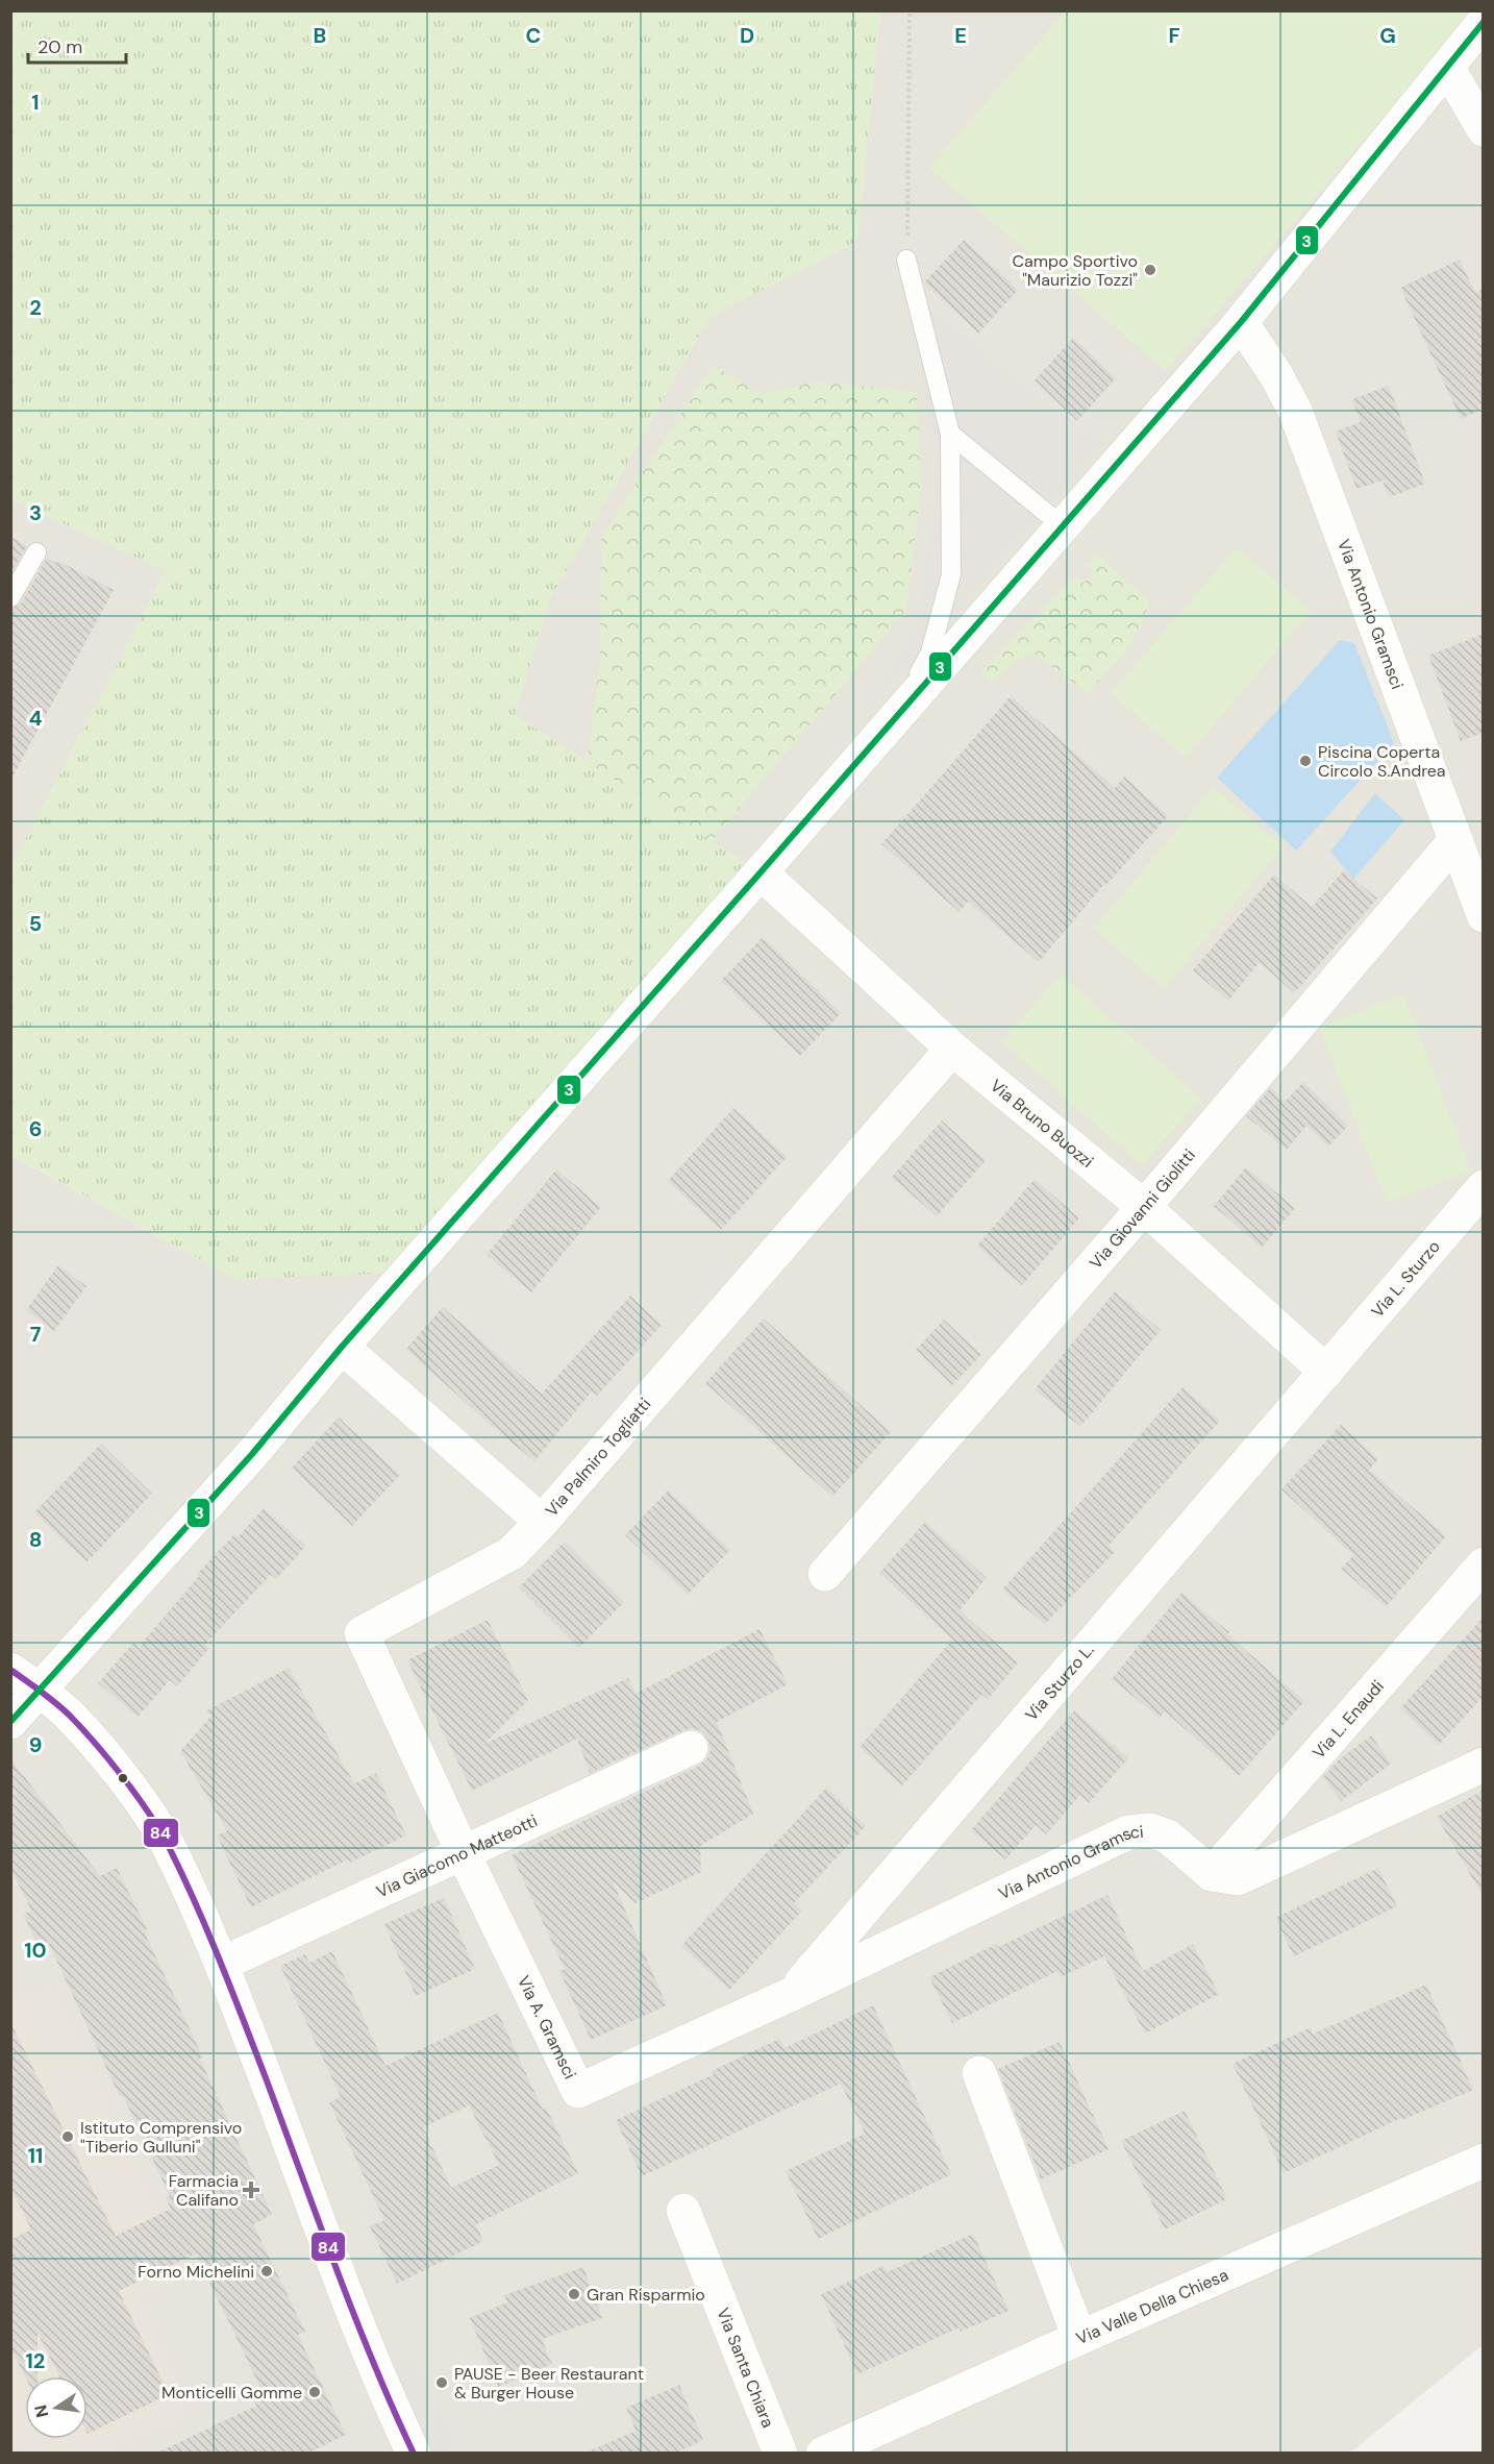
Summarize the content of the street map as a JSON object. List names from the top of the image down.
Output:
{
  "streets": {
    "street": [
      "Via Antonio Gramsci",
      "Via Bruno Buozzi",
      "Via Giovanni Giolitti",
      "Via L. Sturzo",
      "Via Palmiro Togliatti",
      "Via Sturzo L.",
      "Via L. Enaudi",
      "Via Giacomo Matteotti",
      "Via A. Gramsci",
      "Via Valle Della Chiesa",
      "Via Santa Chiara"
    ]
  },
  "crossings": [
    ["Via Antonio Gramsci", "Via Giovanni Giolitti"],
    ["Via Antonio Gramsci", "Via Sturzo L."],
    ["Via Antonio Gramsci", "Via L. Enaudi"],
    ["Via Antonio Gramsci", "Via A. Gramsci"],
    ["Via Bruno Buozzi", "Via Giovanni Giolitti"],
    ["Via Bruno Buozzi", "Via L. Sturzo"],
    ["Via Bruno Buozzi", "Via Palmiro Togliatti"],
    ["Via Bruno Buozzi", "Via Sturzo L."],
    ["Via L. Sturzo", "Via Sturzo L."],
    ["Via Palmiro Togliatti", "Via Giacomo Matteotti"],
    ["Via Palmiro Togliatti", "Via A. Gramsci"],
    ["Via Sturzo L.", "Via A. Gramsci"],
    ["Via Giacomo Matteotti", "Via A. Gramsci"]
  ],
  "places": {
    "other": [
      "Campo Sportivo \"Maurizio Tozzi\"",
      "Piscina Coperta Circolo S.Andrea",
      "Istituto Comprensivo \"Tiberio Gulluni\"",
      "Forno Michelini",
      "Gran Risparmio",
      "PAUSE - Beer Restaurant & Burger House",
      "Monticelli Gomme"
    ],
    "health": ["Farmacia Califano"]
  },
  "lines": ["transit line 3", "transit line 84"],
  "scale_bar": "20 m",
  "north": "left",
  "grid": {
    "columns": [
      "B",
      "C",
      "D",
      "E",
      "F",
      "G"
    ],
    "rows": [
      "1",
      "2",
      "3",
      "4",
      "5",
      "6",
      "7",
      "8",
      "9",
      "10",
      "11",
      "12"
    ]
  }
}
